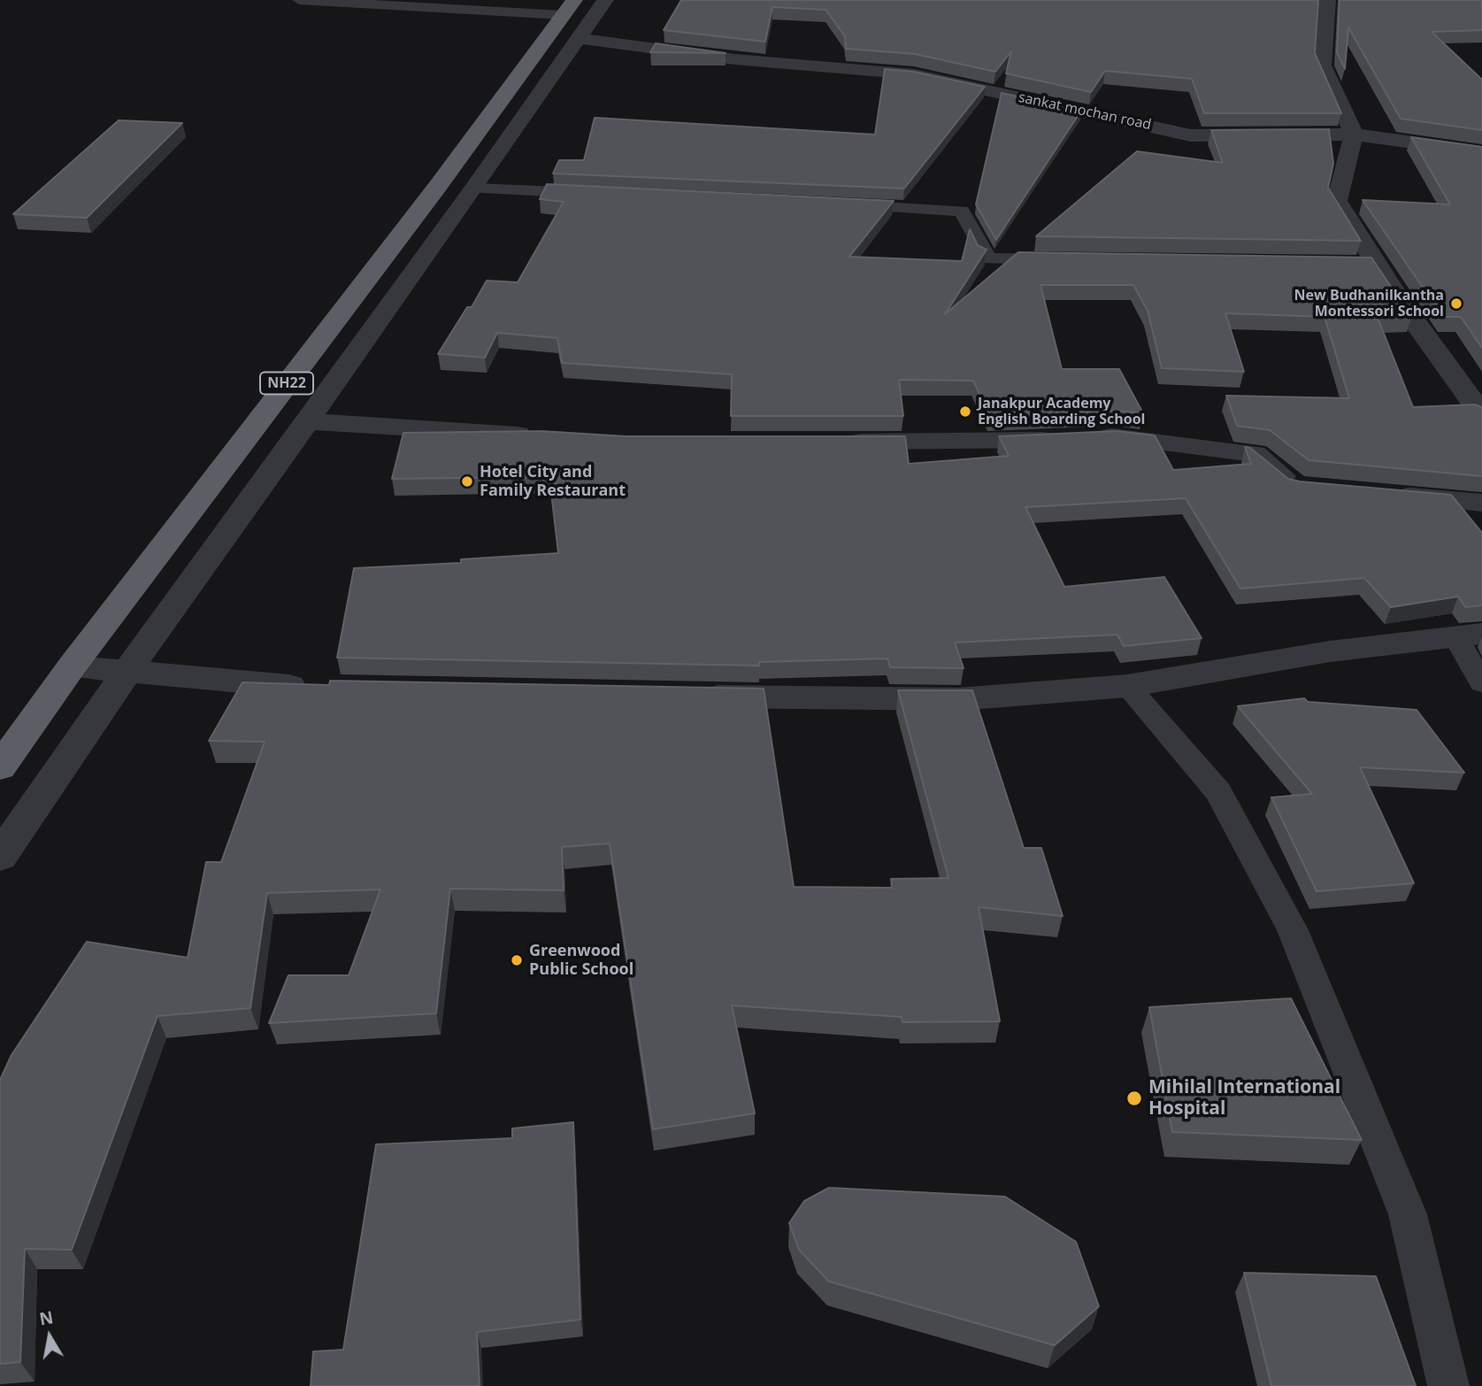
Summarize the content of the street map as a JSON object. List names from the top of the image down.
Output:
{
  "streets": {
    "highway": ["NH22"],
    "street": ["sankat mochan road"]
  },
  "crossings": [
    ["sankat mochan road", "NH22"]
  ],
  "places": [
    "New Budhanilkantha Montessori School",
    "Janakpur Academy English Boarding School",
    "Hotel City and Family Restaurant",
    "Greenwood Public School",
    "Mihilal International Hospital"
  ],
  "north": "top"
}
